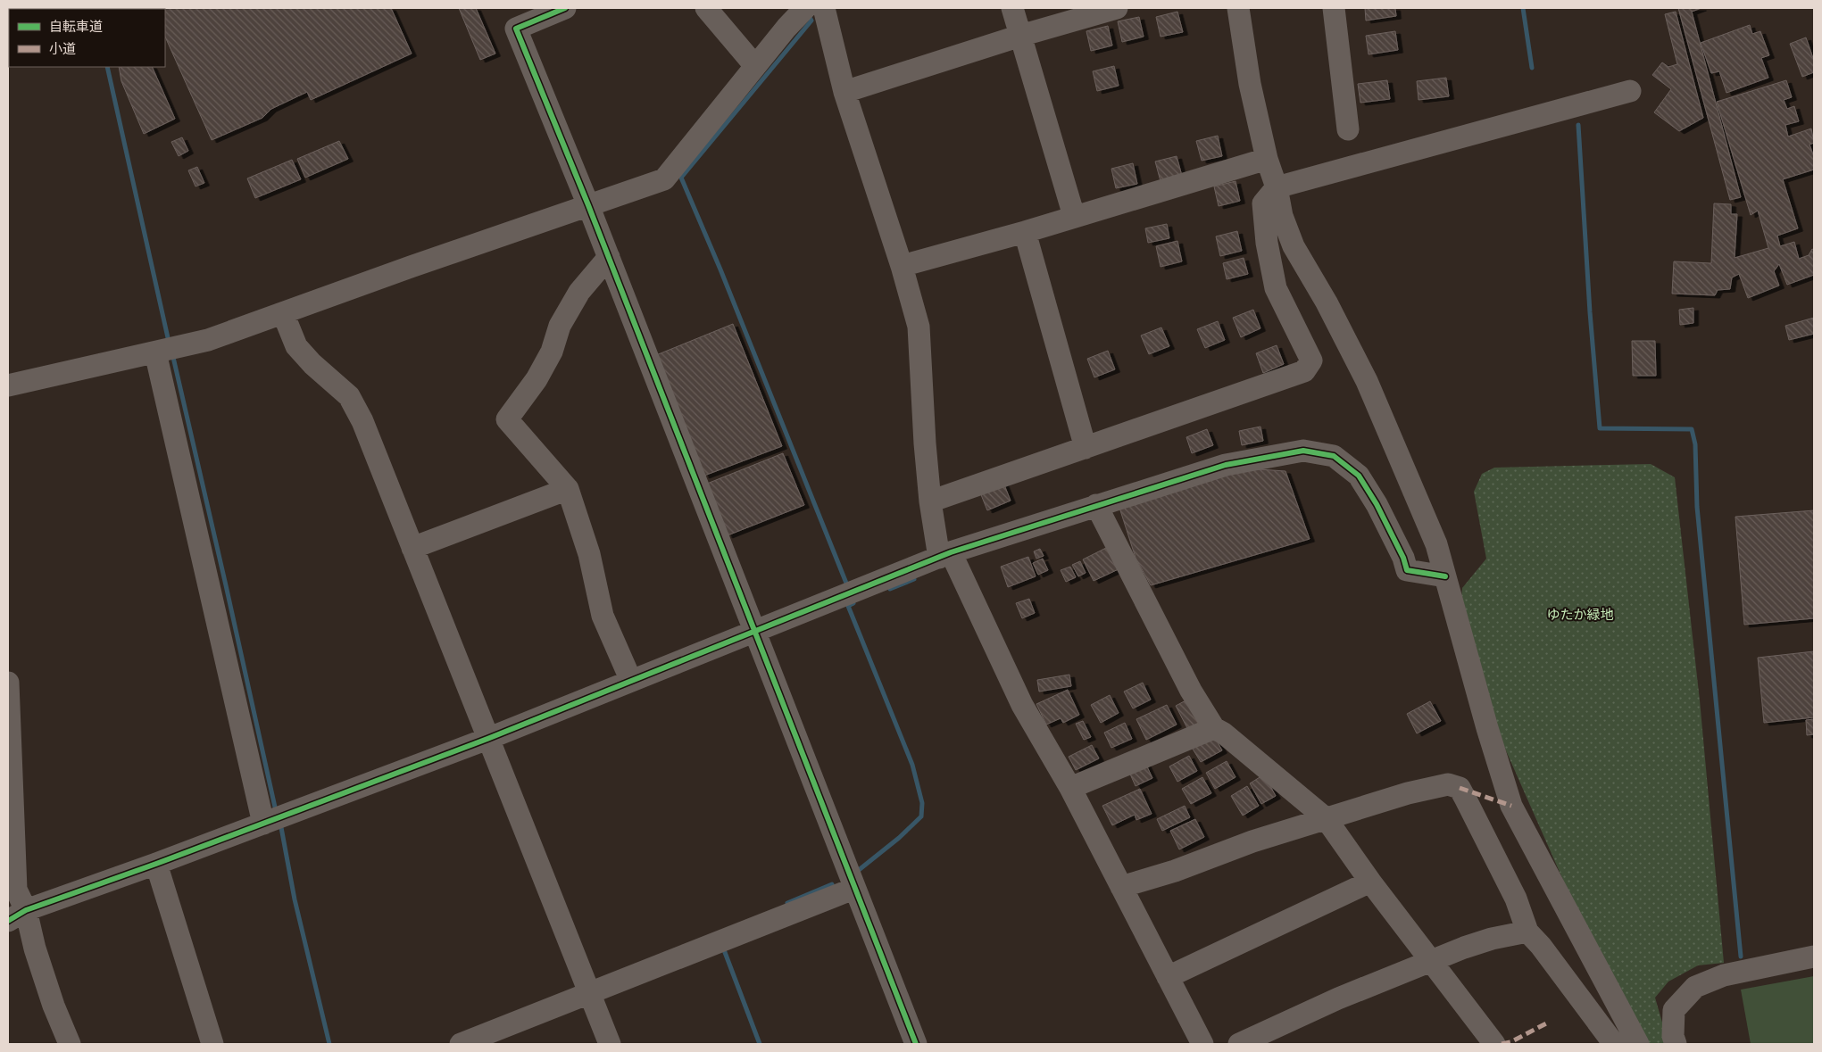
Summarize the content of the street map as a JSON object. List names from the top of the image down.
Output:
{
  "parks": ["ゆたか緑地"],
  "legend": ["自転車道", "小道"]
}
